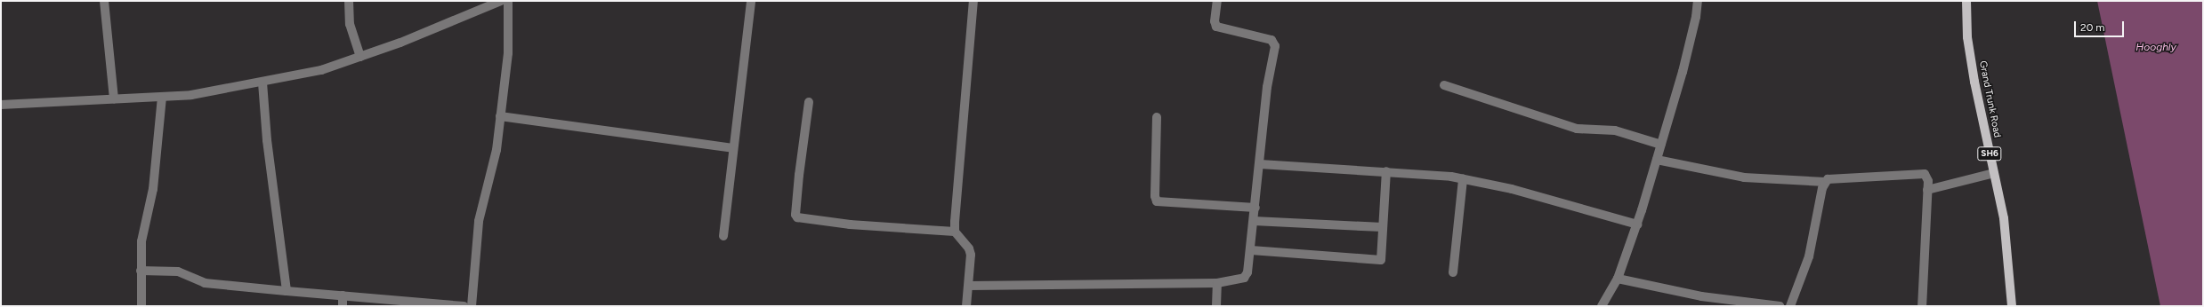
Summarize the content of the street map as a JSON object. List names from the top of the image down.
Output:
{
  "streets": {
    "main road": ["Grand Trunk Road", "SH6"]
  },
  "water": ["Hooghly"],
  "scale_bar": "20 m"
}
